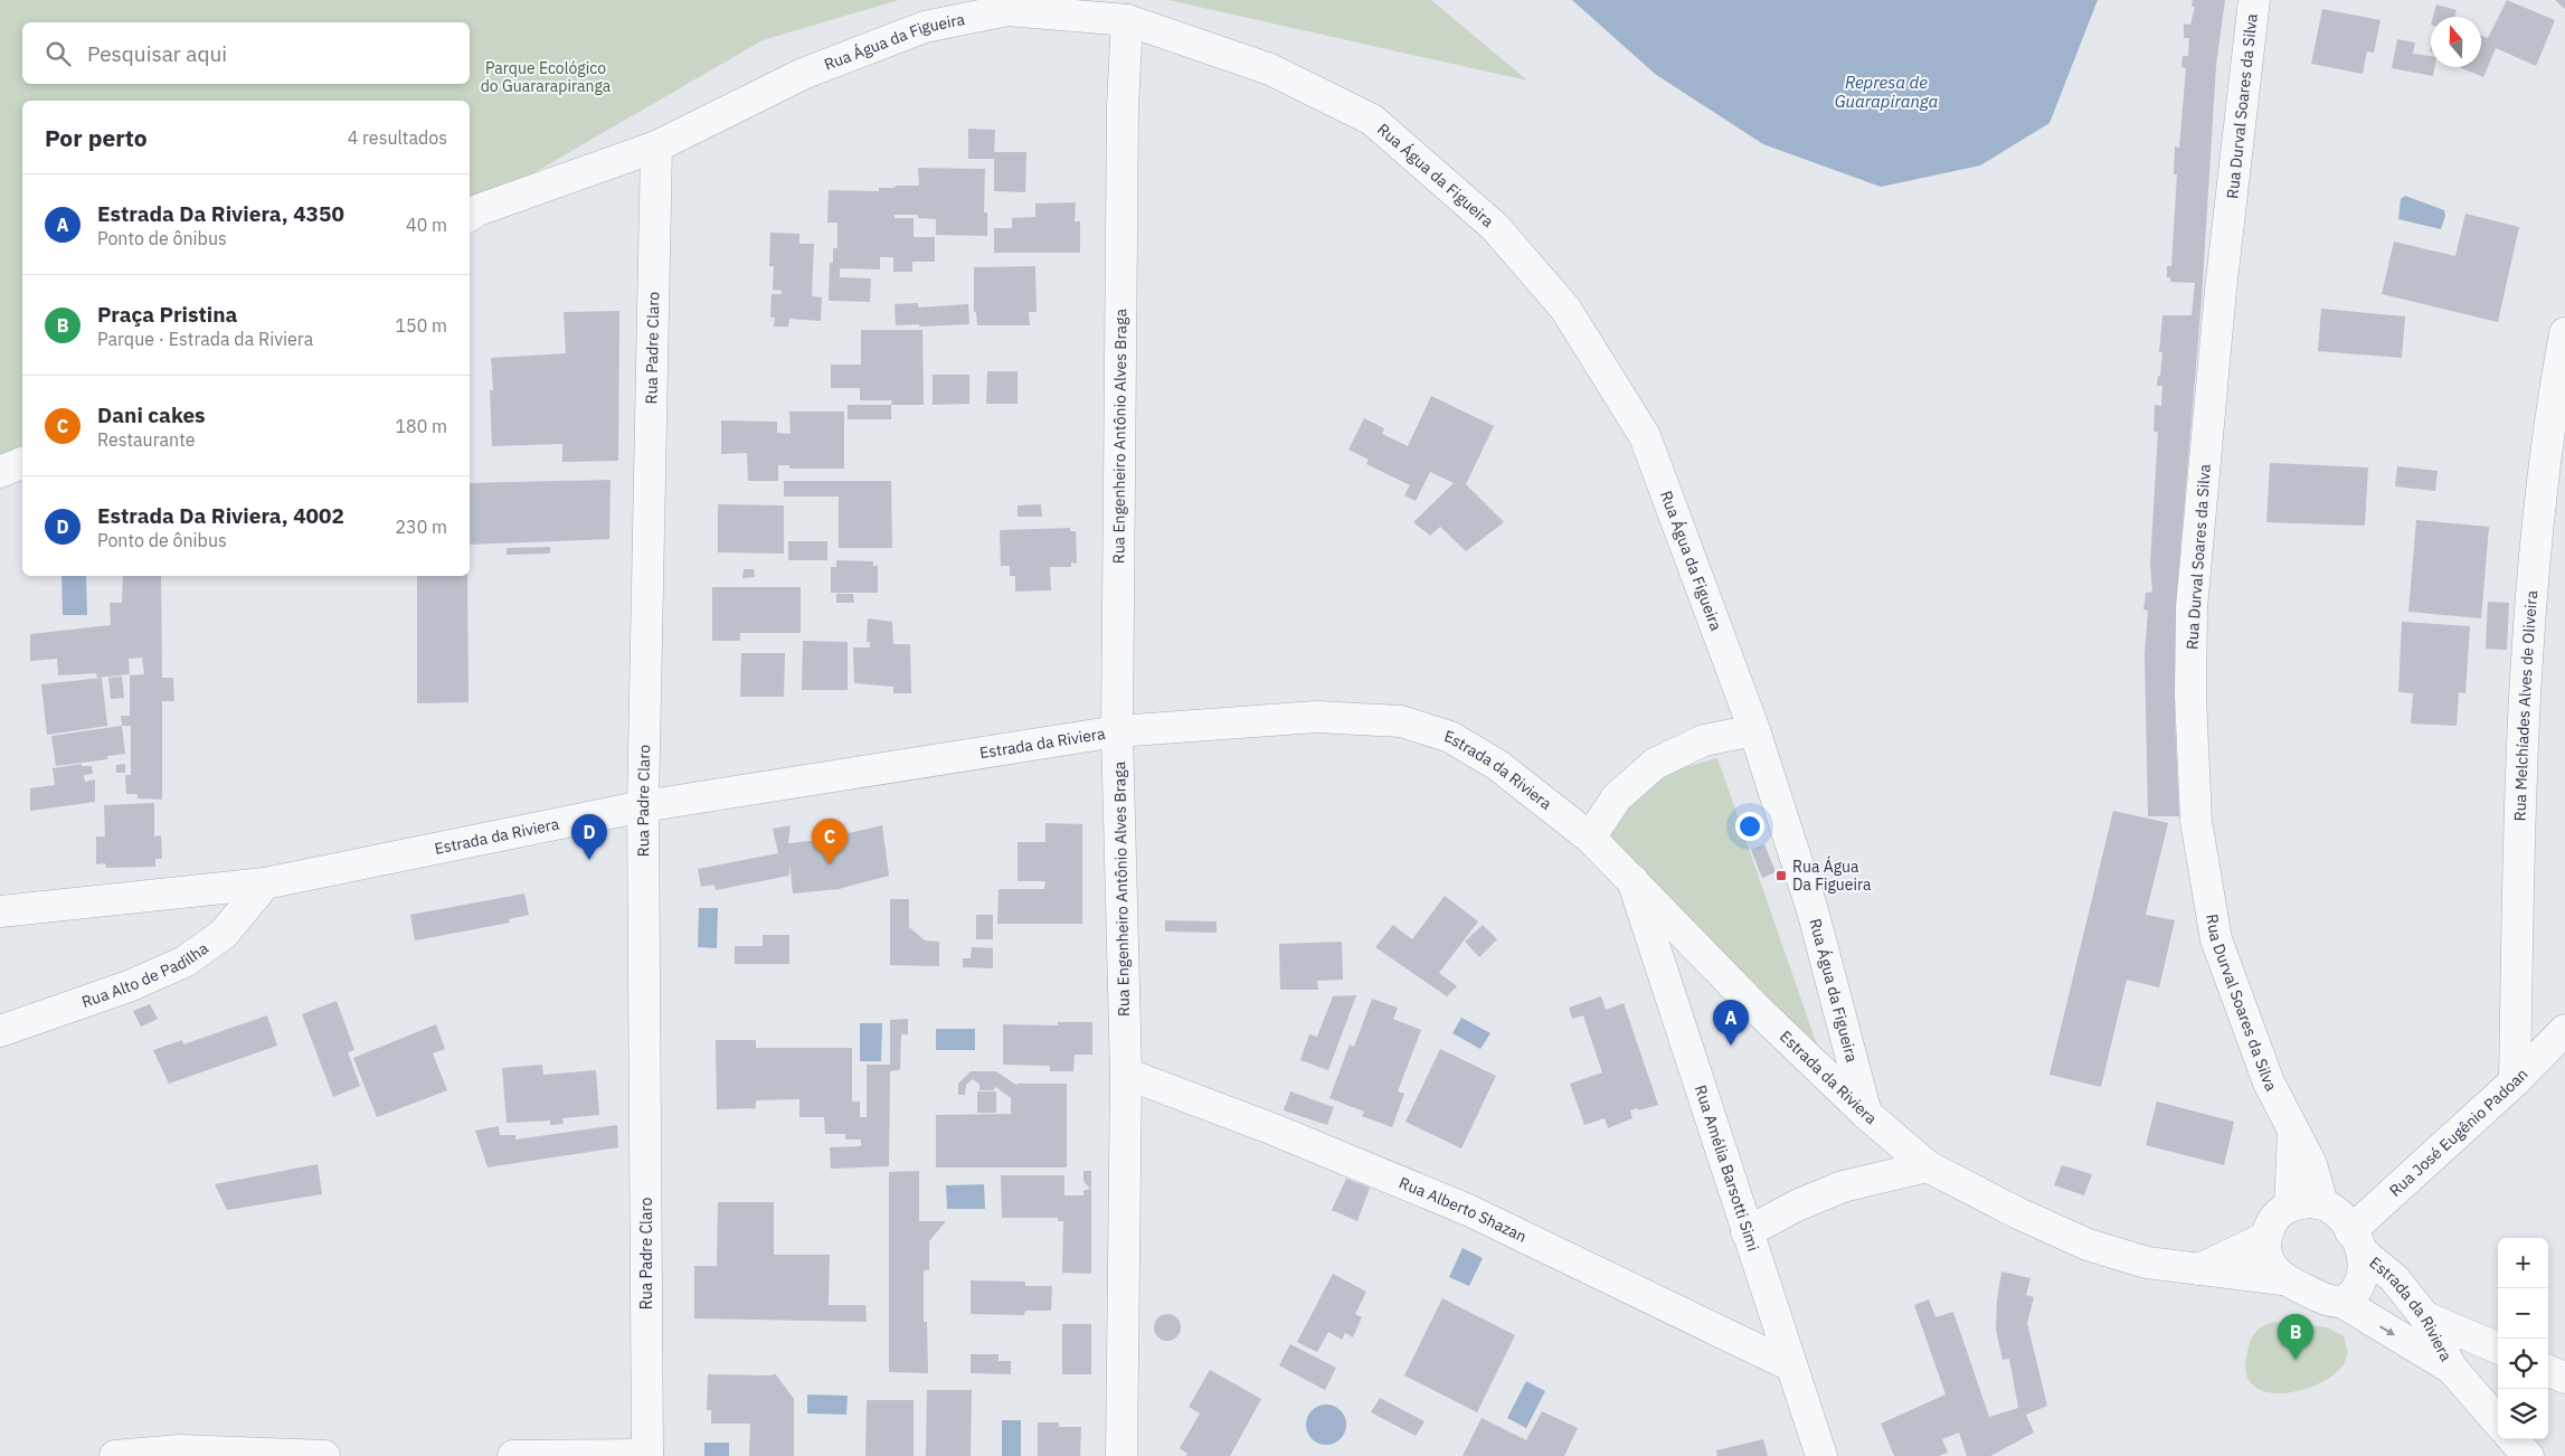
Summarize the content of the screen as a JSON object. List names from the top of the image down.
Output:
{
  "streets": {
    "street": [
      "Rua Água da Figueira",
      "Rua Durval Soares da Silva",
      "Rua Padre Claro",
      "Rua Engenheiro Antônio Alves Braga",
      "Rua Melchíades Alves de Oliveira",
      "Estrada da Riviera",
      "Rua Alto de Padilha",
      "Rua José Eugênio Padoan",
      "Rua Amélia Barsotti Simi",
      "Rua Alberto Shazan"
    ]
  },
  "crossings": [
    ["Rua Água da Figueira", "Rua Padre Claro"],
    ["Rua Água da Figueira", "Rua Engenheiro Antônio Alves Braga"],
    ["Rua Água da Figueira", "Estrada da Riviera"],
    ["Rua Durval Soares da Silva", "Estrada da Riviera"],
    ["Rua Durval Soares da Silva", "Rua José Eugênio Padoan"],
    ["Rua Padre Claro", "Estrada da Riviera"],
    ["Rua Engenheiro Antônio Alves Braga", "Estrada da Riviera"],
    ["Rua Engenheiro Antônio Alves Braga", "Rua Alberto Shazan"],
    ["Rua Melchíades Alves de Oliveira", "Rua José Eugênio Padoan"],
    ["Estrada da Riviera", "Rua Alto de Padilha"],
    ["Estrada da Riviera", "Rua José Eugênio Padoan"],
    ["Estrada da Riviera", "Rua Amélia Barsotti Simi"],
    ["Rua Amélia Barsotti Simi", "Rua Alberto Shazan"]
  ],
  "water": ["Represa de Guarapiranga"],
  "parks": ["Parque Ecológico do Guararapiranga"],
  "places": {
    "transit": ["Rua Água Da Figueira"]
  },
  "north": "top",
  "page": {
    "search": "Pesquisar aqui",
    "heading": ["Por perto", "4 resultados"],
    "list": [
      {
        "mark": "A",
        "name": "Estrada Da Riviera, 4350",
        "note": "Ponto de ônibus",
        "value": "40 m"
      },
      {
        "mark": "B",
        "name": "Praça Pristina",
        "note": "Parque · Estrada da Riviera",
        "value": "150 m"
      },
      {
        "mark": "C",
        "name": "Dani cakes",
        "note": "Restaurante",
        "value": "180 m"
      },
      {
        "mark": "D",
        "name": "Estrada Da Riviera, 4002",
        "note": "Ponto de ônibus",
        "value": "230 m"
      }
    ],
    "pins": [
      "D",
      "C",
      "A",
      "B"
    ],
    "map_buttons": ["+", "−"]
  }
}
